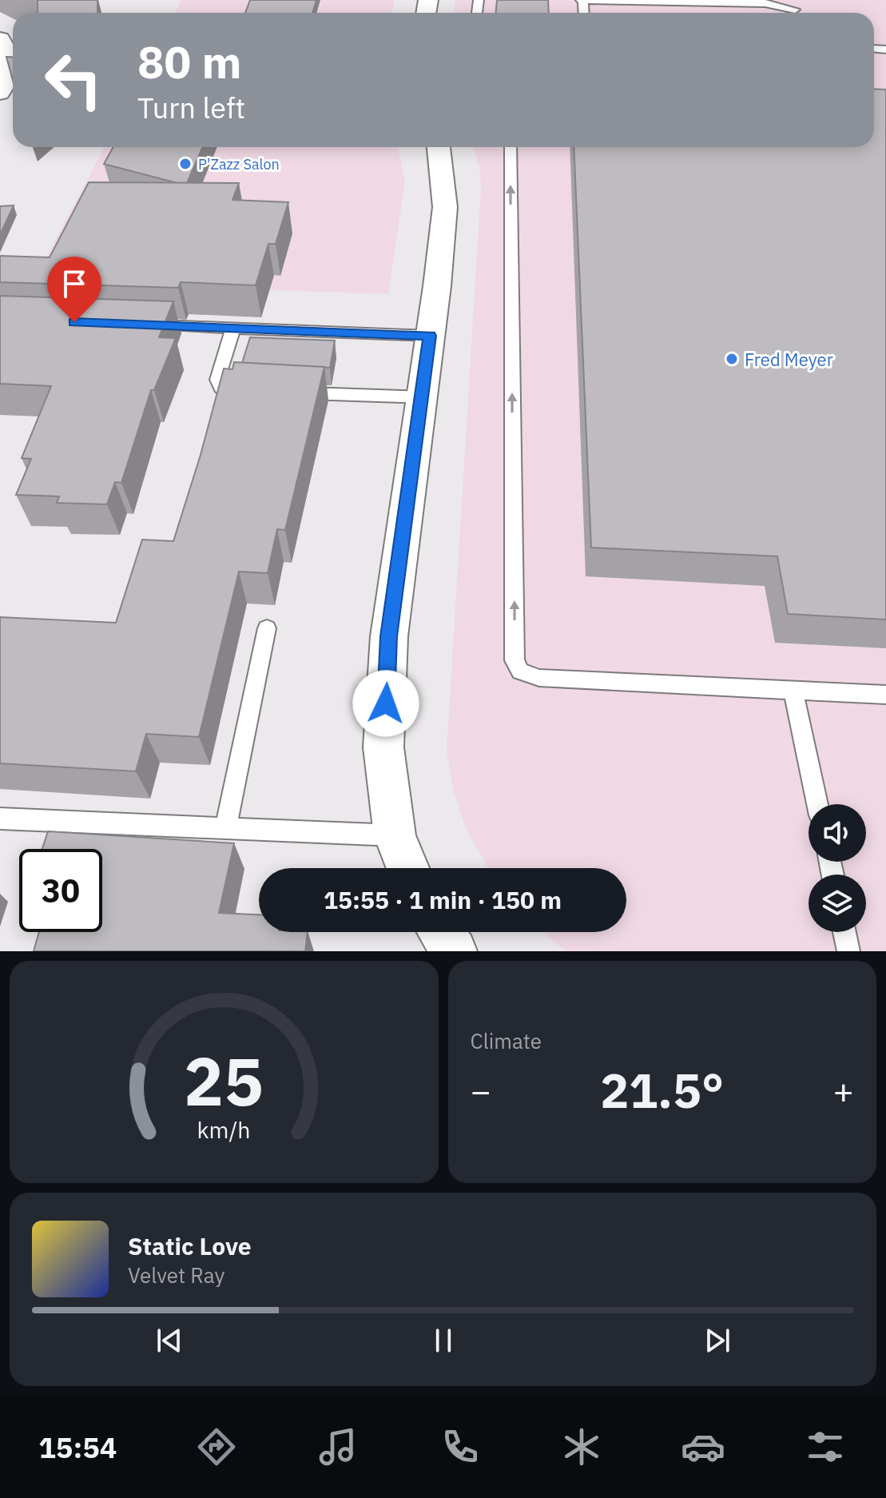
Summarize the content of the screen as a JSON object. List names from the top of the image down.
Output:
{
  "places": ["P'Zazz Salon", "Fred Meyer"],
  "page": {
    "turn": ["80 m", "Turn left"],
    "limit": "30",
    "trip": "15:55 · 1 min · 150 m",
    "tile": "Climate",
    "heat": ["−", "21.5°", "+"],
    "song": ["Static Love", "Velvet Ray"],
    "tabs": "15:54",
    "gauge": ["25", "km/h"]
  }
}
